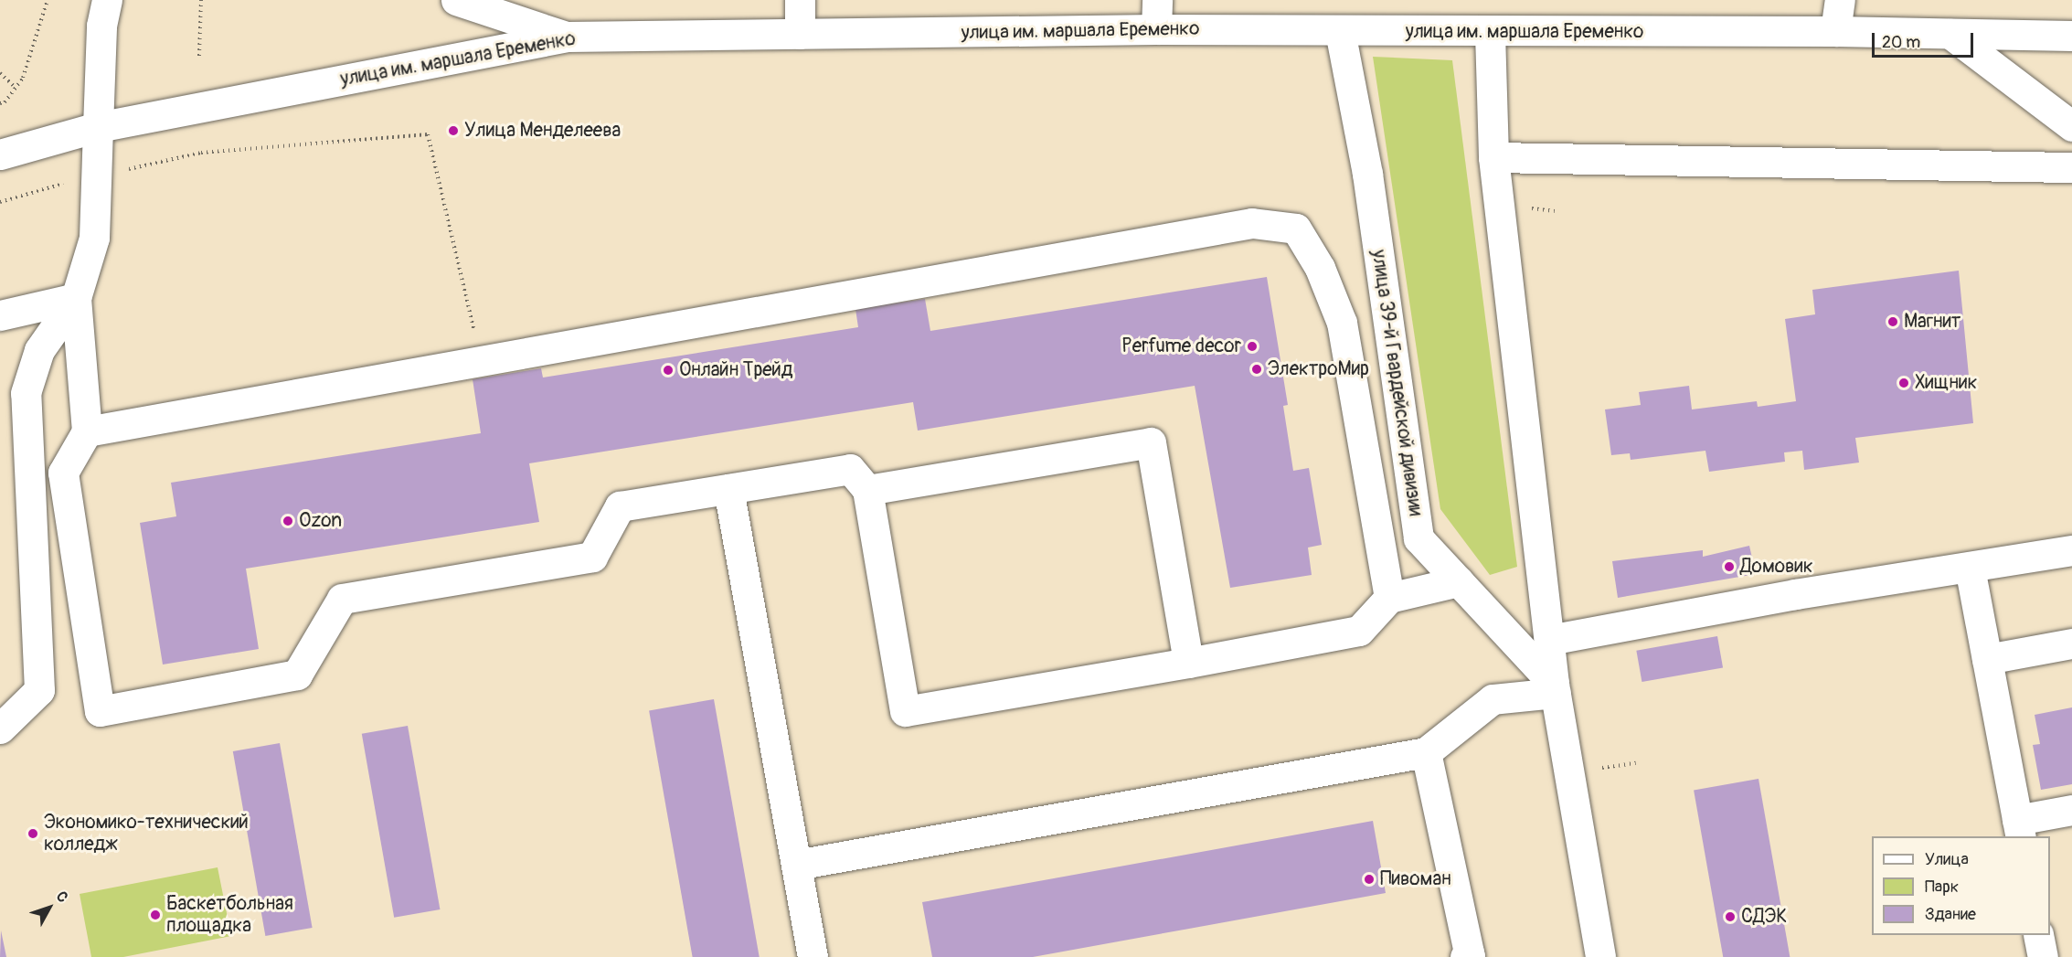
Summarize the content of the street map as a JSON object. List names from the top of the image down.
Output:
{
  "streets": {
    "main road": ["улица им. маршала Еременко", "улица 39-й Гвардейской дивизии"]
  },
  "crossings": [
    ["улица им. маршала Еременко", "улица 39-й Гвардейской дивизии"]
  ],
  "places": [
    "Улица Менделеева",
    "Магнит",
    "Perfume decor",
    "ЭлектроМир",
    "Онлайн Трейд",
    "Хищник",
    "Ozon",
    "Домовик",
    "Экономико-технический колледж",
    "Пивоман",
    "Баскетбольная площадка",
    "СДЭК"
  ],
  "legend": ["Улица", "Парк", "Здание"],
  "scale_bar": "20 m",
  "north": "top right"
}
